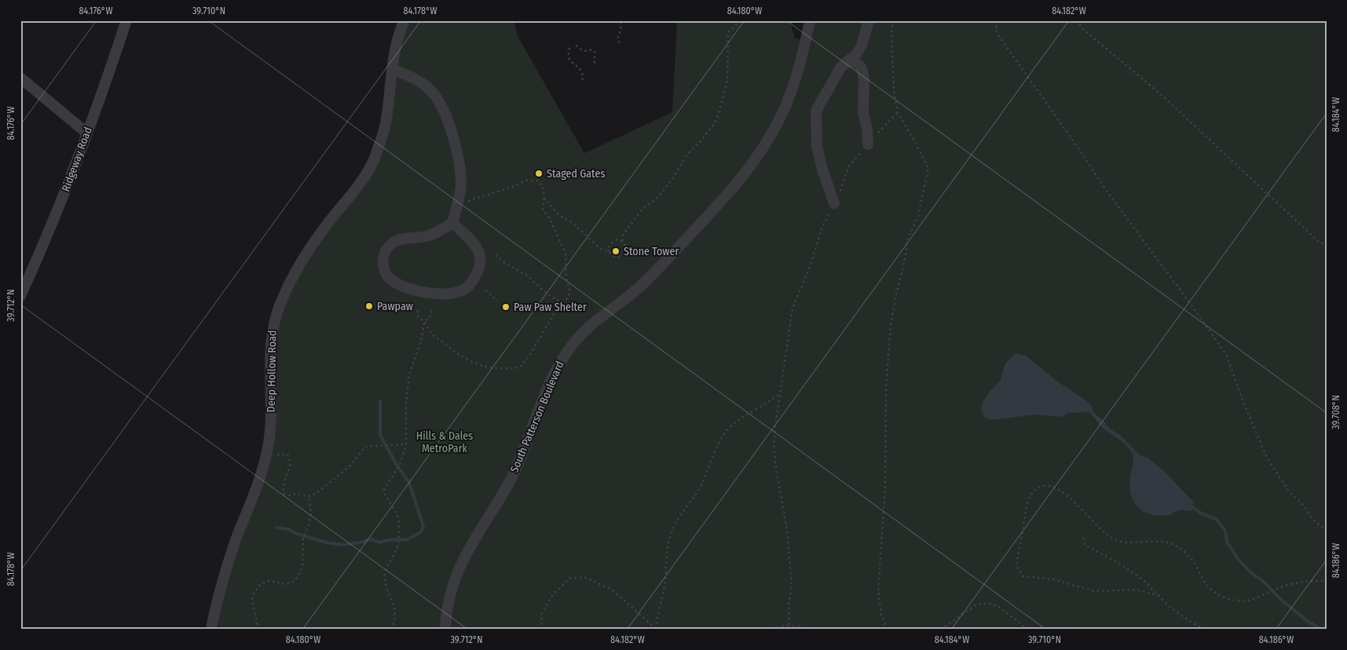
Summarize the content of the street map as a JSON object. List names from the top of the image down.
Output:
{
  "streets": {
    "street": ["Ridgeway Road", "Deep Hollow Road", "South Patterson Boulevard"]
  },
  "parks": ["Hills & Dales MetroPark"],
  "places": [
    "Staged Gates",
    "Stone Tower",
    "Pawpaw",
    "Paw Paw Shelter"
  ],
  "coordinates": [
    "84.176°W",
    "39.710°N",
    "84.178°W",
    "84.180°W",
    "84.182°W",
    "84.184°W",
    "39.712°N",
    "39.708°N",
    "84.186°W"
  ]
}
